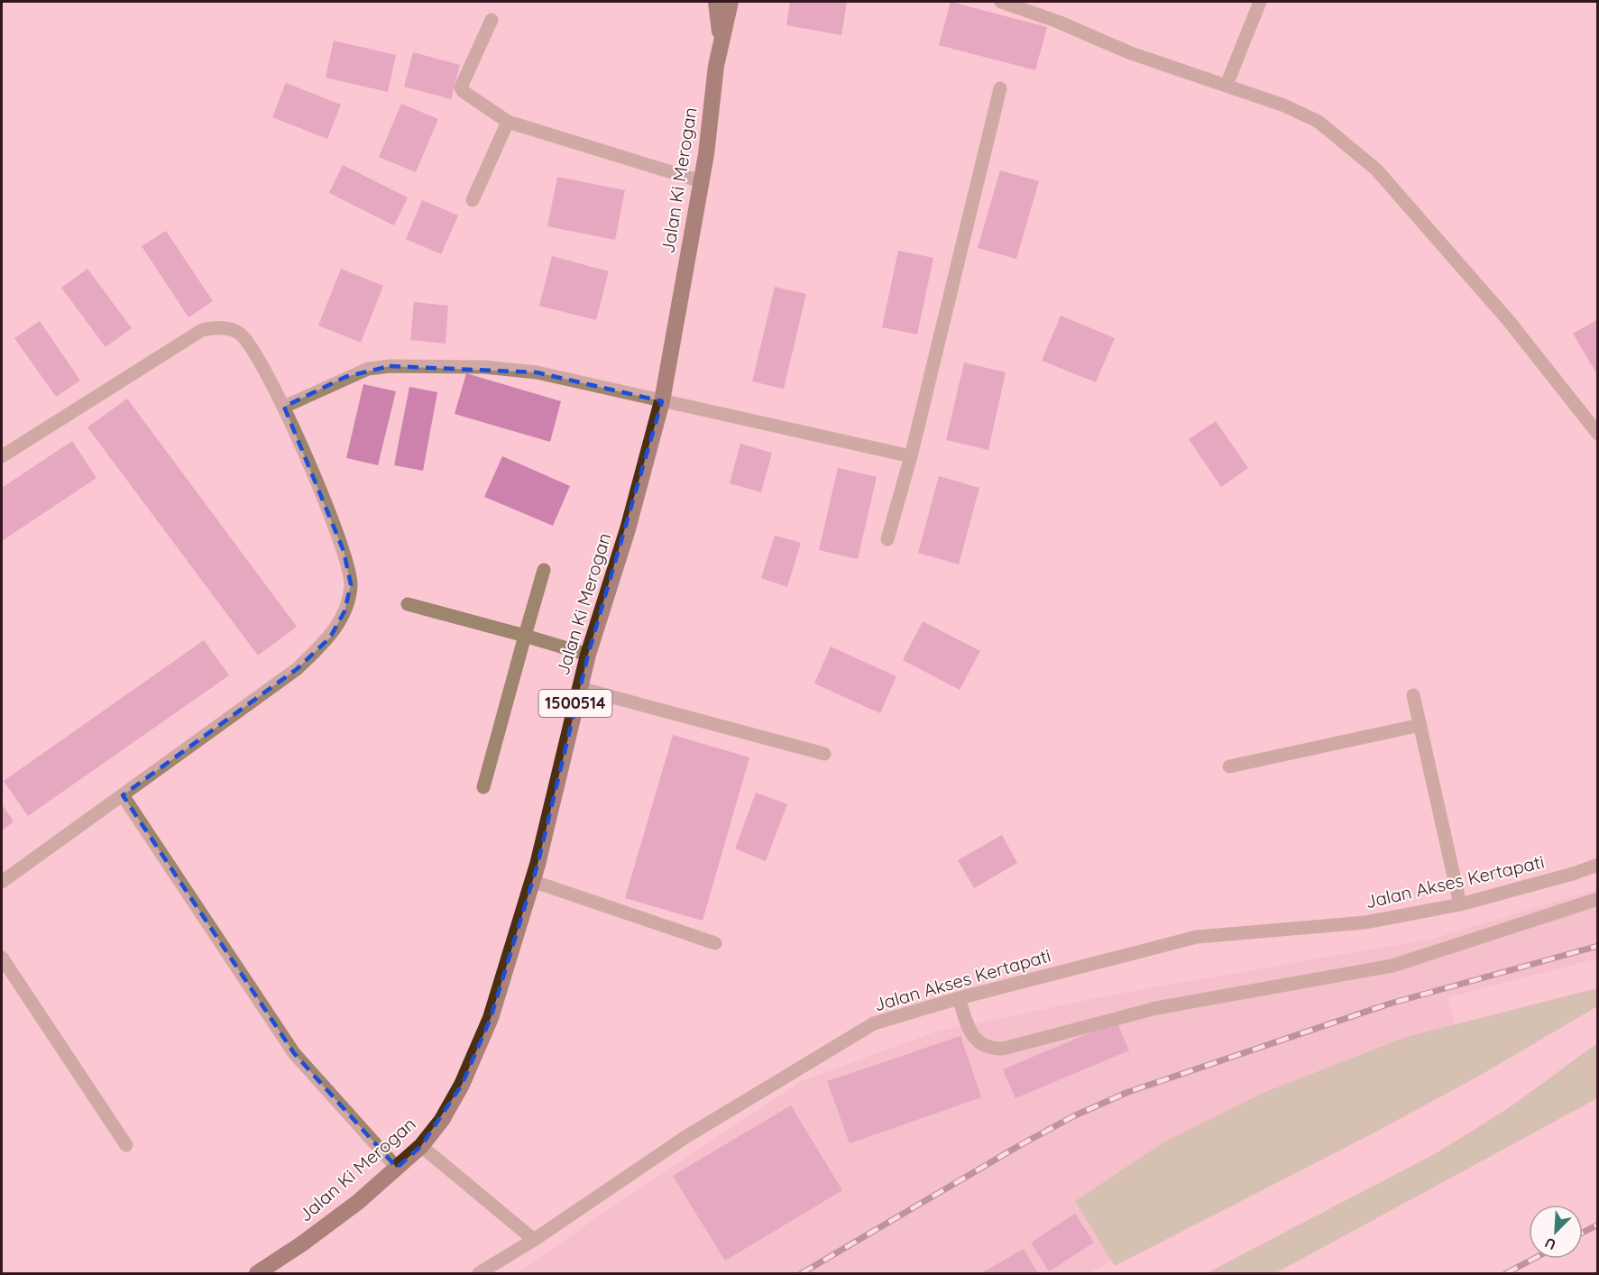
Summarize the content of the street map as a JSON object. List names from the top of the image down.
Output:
{
  "streets": {
    "highway": ["Jalan Ki Merogan", "1500514"],
    "street": ["Jalan Akses Kertapati"]
  },
  "north": "bottom left"
}
